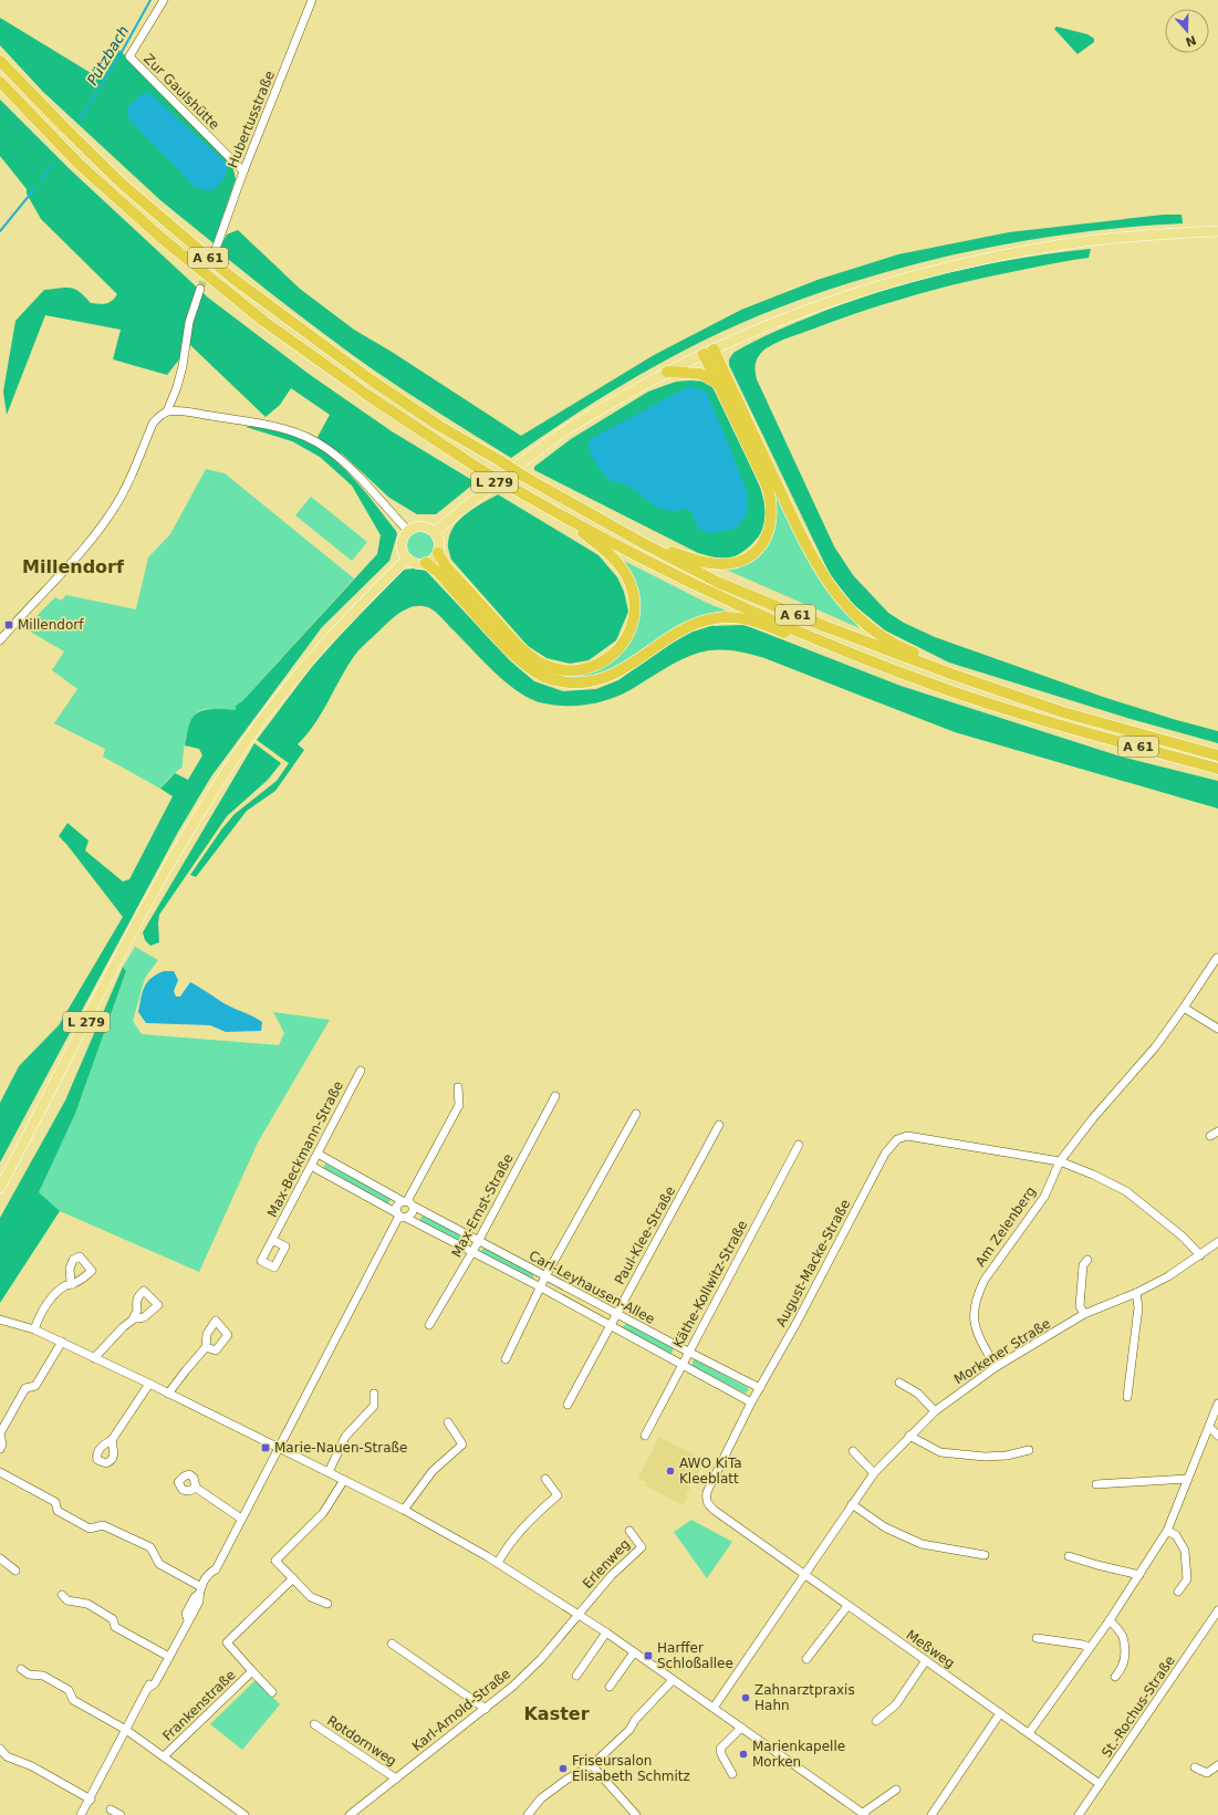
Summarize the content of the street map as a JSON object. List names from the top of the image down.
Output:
{
  "streets": {
    "highway": ["A 61"],
    "main road": ["L 279"],
    "street": [
      "Zur Gaulshütte",
      "Hubertusstraße",
      "Max-Beckmann-Straße",
      "Max-Ernst-Straße",
      "Am Zelenberg",
      "Paul-Klee-Straße",
      "August-Macke-Straße",
      "Käthe-Kollwitz-Straße",
      "Carl-Leyhausen-Allee",
      "Morkener Straße",
      "Erlenweg",
      "Meßweg",
      "Frankenstraße",
      "St.-Rochus-Straße",
      "Karl-Arnold-Straße",
      "Rotdornweg"
    ]
  },
  "crossings": [
    ["Zur Gaulshütte", "Hubertusstraße"],
    ["Max-Beckmann-Straße", "Carl-Leyhausen-Allee"],
    ["Max-Ernst-Straße", "Carl-Leyhausen-Allee"],
    ["Am Zelenberg", "August-Macke-Straße"],
    ["Am Zelenberg", "Morkener Straße"],
    ["Paul-Klee-Straße", "Carl-Leyhausen-Allee"],
    ["August-Macke-Straße", "Carl-Leyhausen-Allee"],
    ["August-Macke-Straße", "Morkener Straße"],
    ["August-Macke-Straße", "Meßweg"],
    ["Käthe-Kollwitz-Straße", "Carl-Leyhausen-Allee"],
    ["Morkener Straße", "Meßweg"],
    ["Erlenweg", "Karl-Arnold-Straße"],
    ["Meßweg", "St.-Rochus-Straße"],
    ["Karl-Arnold-Straße", "Rotdornweg"]
  ],
  "districts": ["Millendorf", "Kaster"],
  "water": ["Pützbach"],
  "places": {
    "transit": ["Millendorf", "Marie-Nauen-Straße", "Harffer Schloßallee"],
    "other": [
      "AWO KiTa Kleeblatt",
      "Zahnarztpraxis Hahn",
      "Marienkapelle Morken",
      "Friseursalon Elisabeth Schmitz"
    ]
  },
  "north": "bottom"
}
